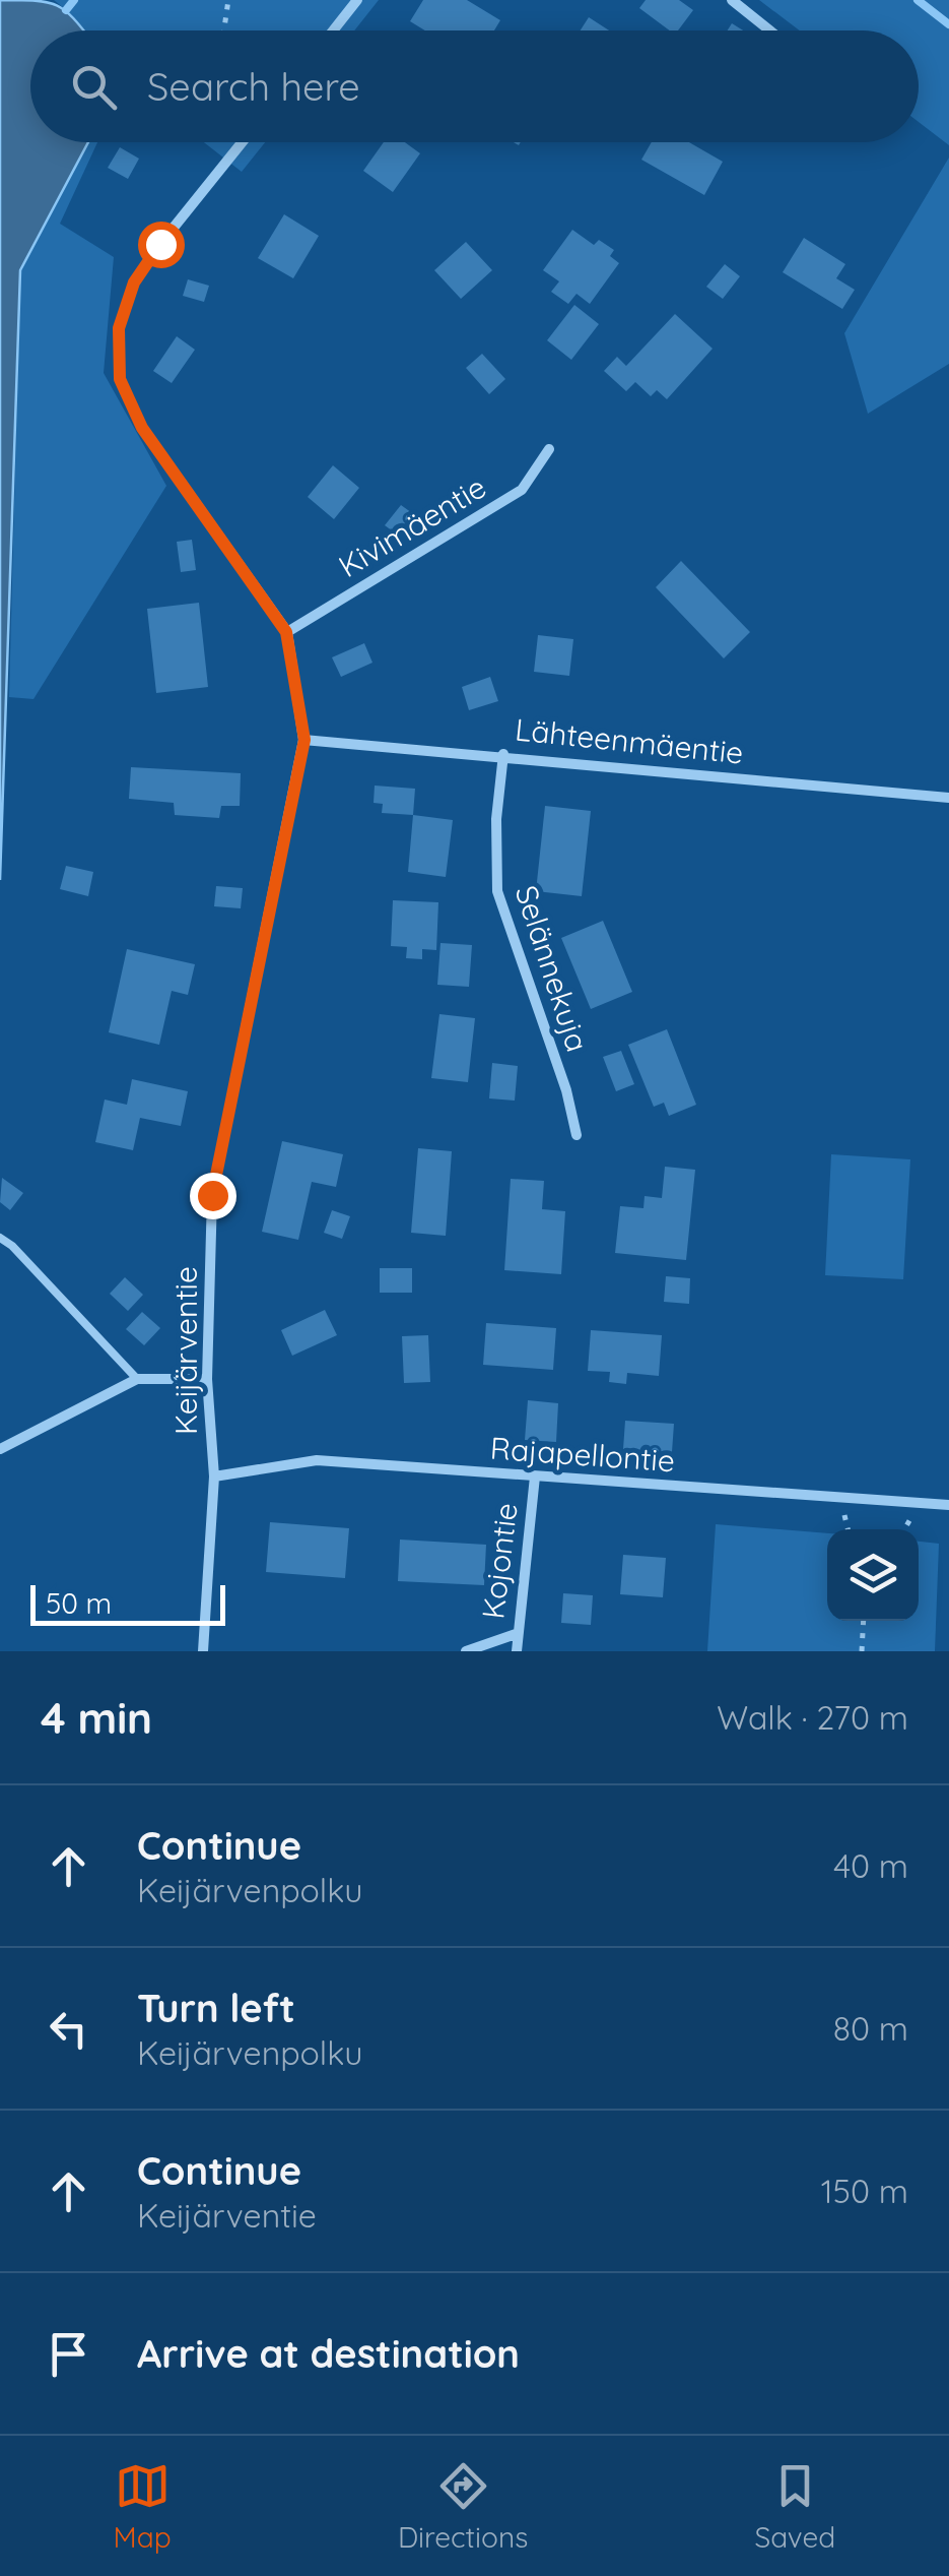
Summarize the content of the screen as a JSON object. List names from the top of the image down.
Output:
{
  "streets": {
    "street": [
      "Kivimäentie",
      "Lähteenmäentie",
      "Selännekuja",
      "Keijärventie",
      "Rajapellontie",
      "Kojontie"
    ]
  },
  "crossings": [
    ["Kivimäentie", "Keijärventie"],
    ["Lähteenmäentie", "Selännekuja"],
    ["Lähteenmäentie", "Keijärventie"],
    ["Keijärventie", "Rajapellontie"],
    ["Rajapellontie", "Kojontie"]
  ],
  "scale_bar": "50 m",
  "page": {
    "search": "Search here",
    "scale": "50 m",
    "heading": ["4 min", "Walk · 270 m"],
    "list": [
      ["Continue", "Keijärvenpolku", "40 m"],
      ["Turn left", "Keijärvenpolku", "80 m"],
      ["Continue", "Keijärventie", "150 m"],
      "Arrive at destination"
    ],
    "nav": ["Map", "Directions", "Saved"]
  }
}
